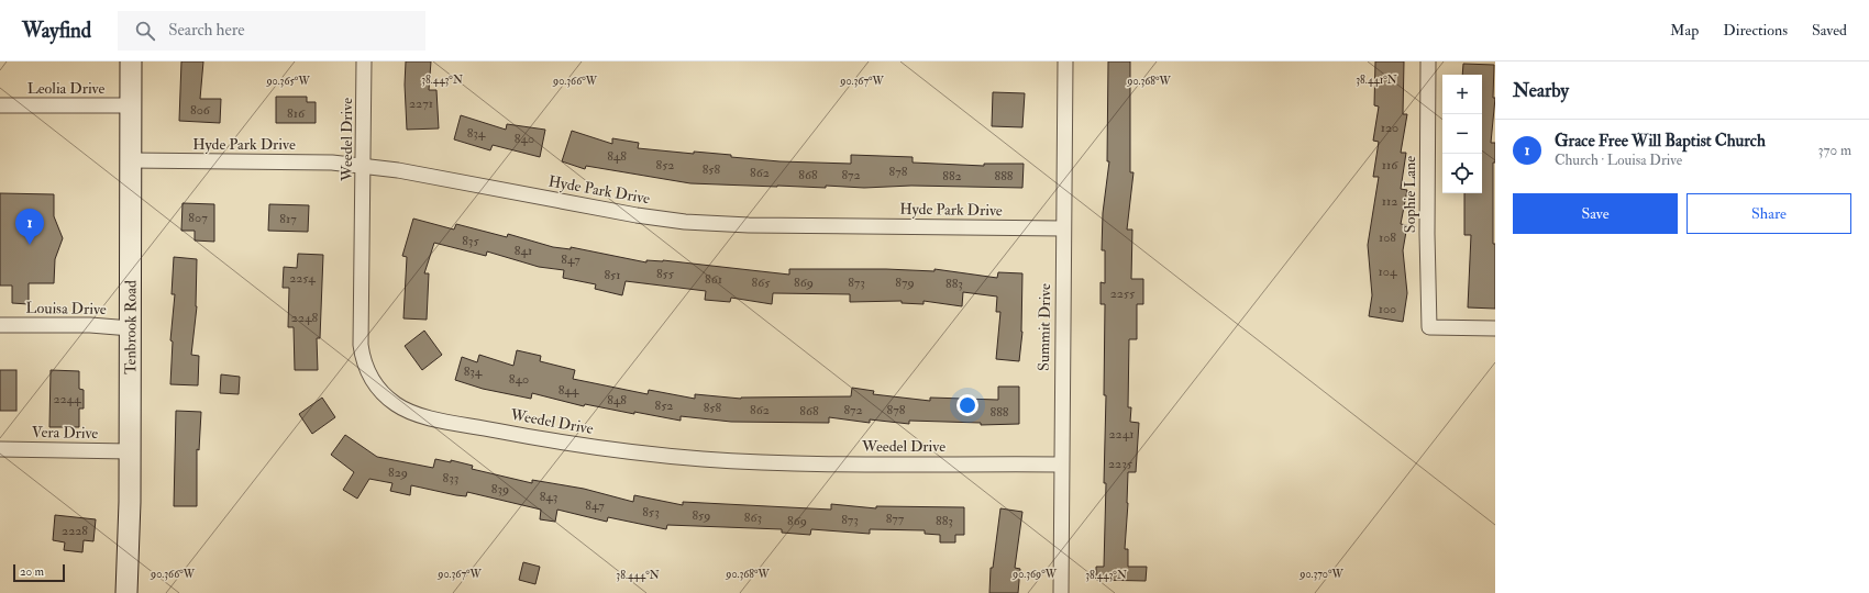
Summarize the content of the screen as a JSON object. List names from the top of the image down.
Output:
{
  "streets": {
    "street": [
      "Leolia Drive",
      "Weedel Drive",
      "Hyde Park Drive",
      "Sophie Lane",
      "Louisa Drive",
      "Tenbrook Road",
      "Summit Drive",
      "Vera Drive"
    ]
  },
  "crossings": [
    ["Leolia Drive", "Tenbrook Road"],
    ["Weedel Drive", "Hyde Park Drive"],
    ["Weedel Drive", "Summit Drive"],
    ["Hyde Park Drive", "Tenbrook Road"],
    ["Hyde Park Drive", "Summit Drive"],
    ["Louisa Drive", "Tenbrook Road"],
    ["Tenbrook Road", "Vera Drive"]
  ],
  "house_numbers": [
    "2271",
    "806",
    "816",
    "120",
    "834",
    "840",
    "848",
    "852",
    "116",
    "858",
    "878",
    "862",
    "868",
    "872",
    "882",
    "888",
    "112",
    "807",
    "817",
    "108",
    "835",
    "841",
    "847",
    "104",
    "855",
    "851",
    "2254",
    "861",
    "865",
    "869",
    "873",
    "879",
    "883",
    "2255",
    "100",
    "2248",
    "834",
    "840",
    "844",
    "2244",
    "848",
    "852",
    "858",
    "862",
    "872",
    "878",
    "868",
    "888",
    "2241",
    "2235",
    "829",
    "833",
    "839",
    "843",
    "847",
    "853",
    "859",
    "863",
    "877",
    "873",
    "869",
    "883",
    "2228"
  ],
  "scale_bar": "20 m",
  "page": {
    "header": "Wayfind",
    "search": "Search here",
    "nav": ["Map", "Directions", "Saved"],
    "heading": "Nearby",
    "map_buttons": ["+", "−"],
    "list": [
      {
        "mark": "1",
        "name": "Grace Free Will Baptist Church",
        "note": "Church · Louisa Drive",
        "value": "370 m"
      }
    ],
    "buttons": ["Save", "Share"],
    "pins": "1",
    "scale": "20 m"
  },
  "coordinates": [
    "38.443°N",
    "38.441°N",
    "90.365°W",
    "90.366°W",
    "90.367°W",
    "90.368°W",
    "90.369°W",
    "90.370°W",
    "38.444°N"
  ]
}
